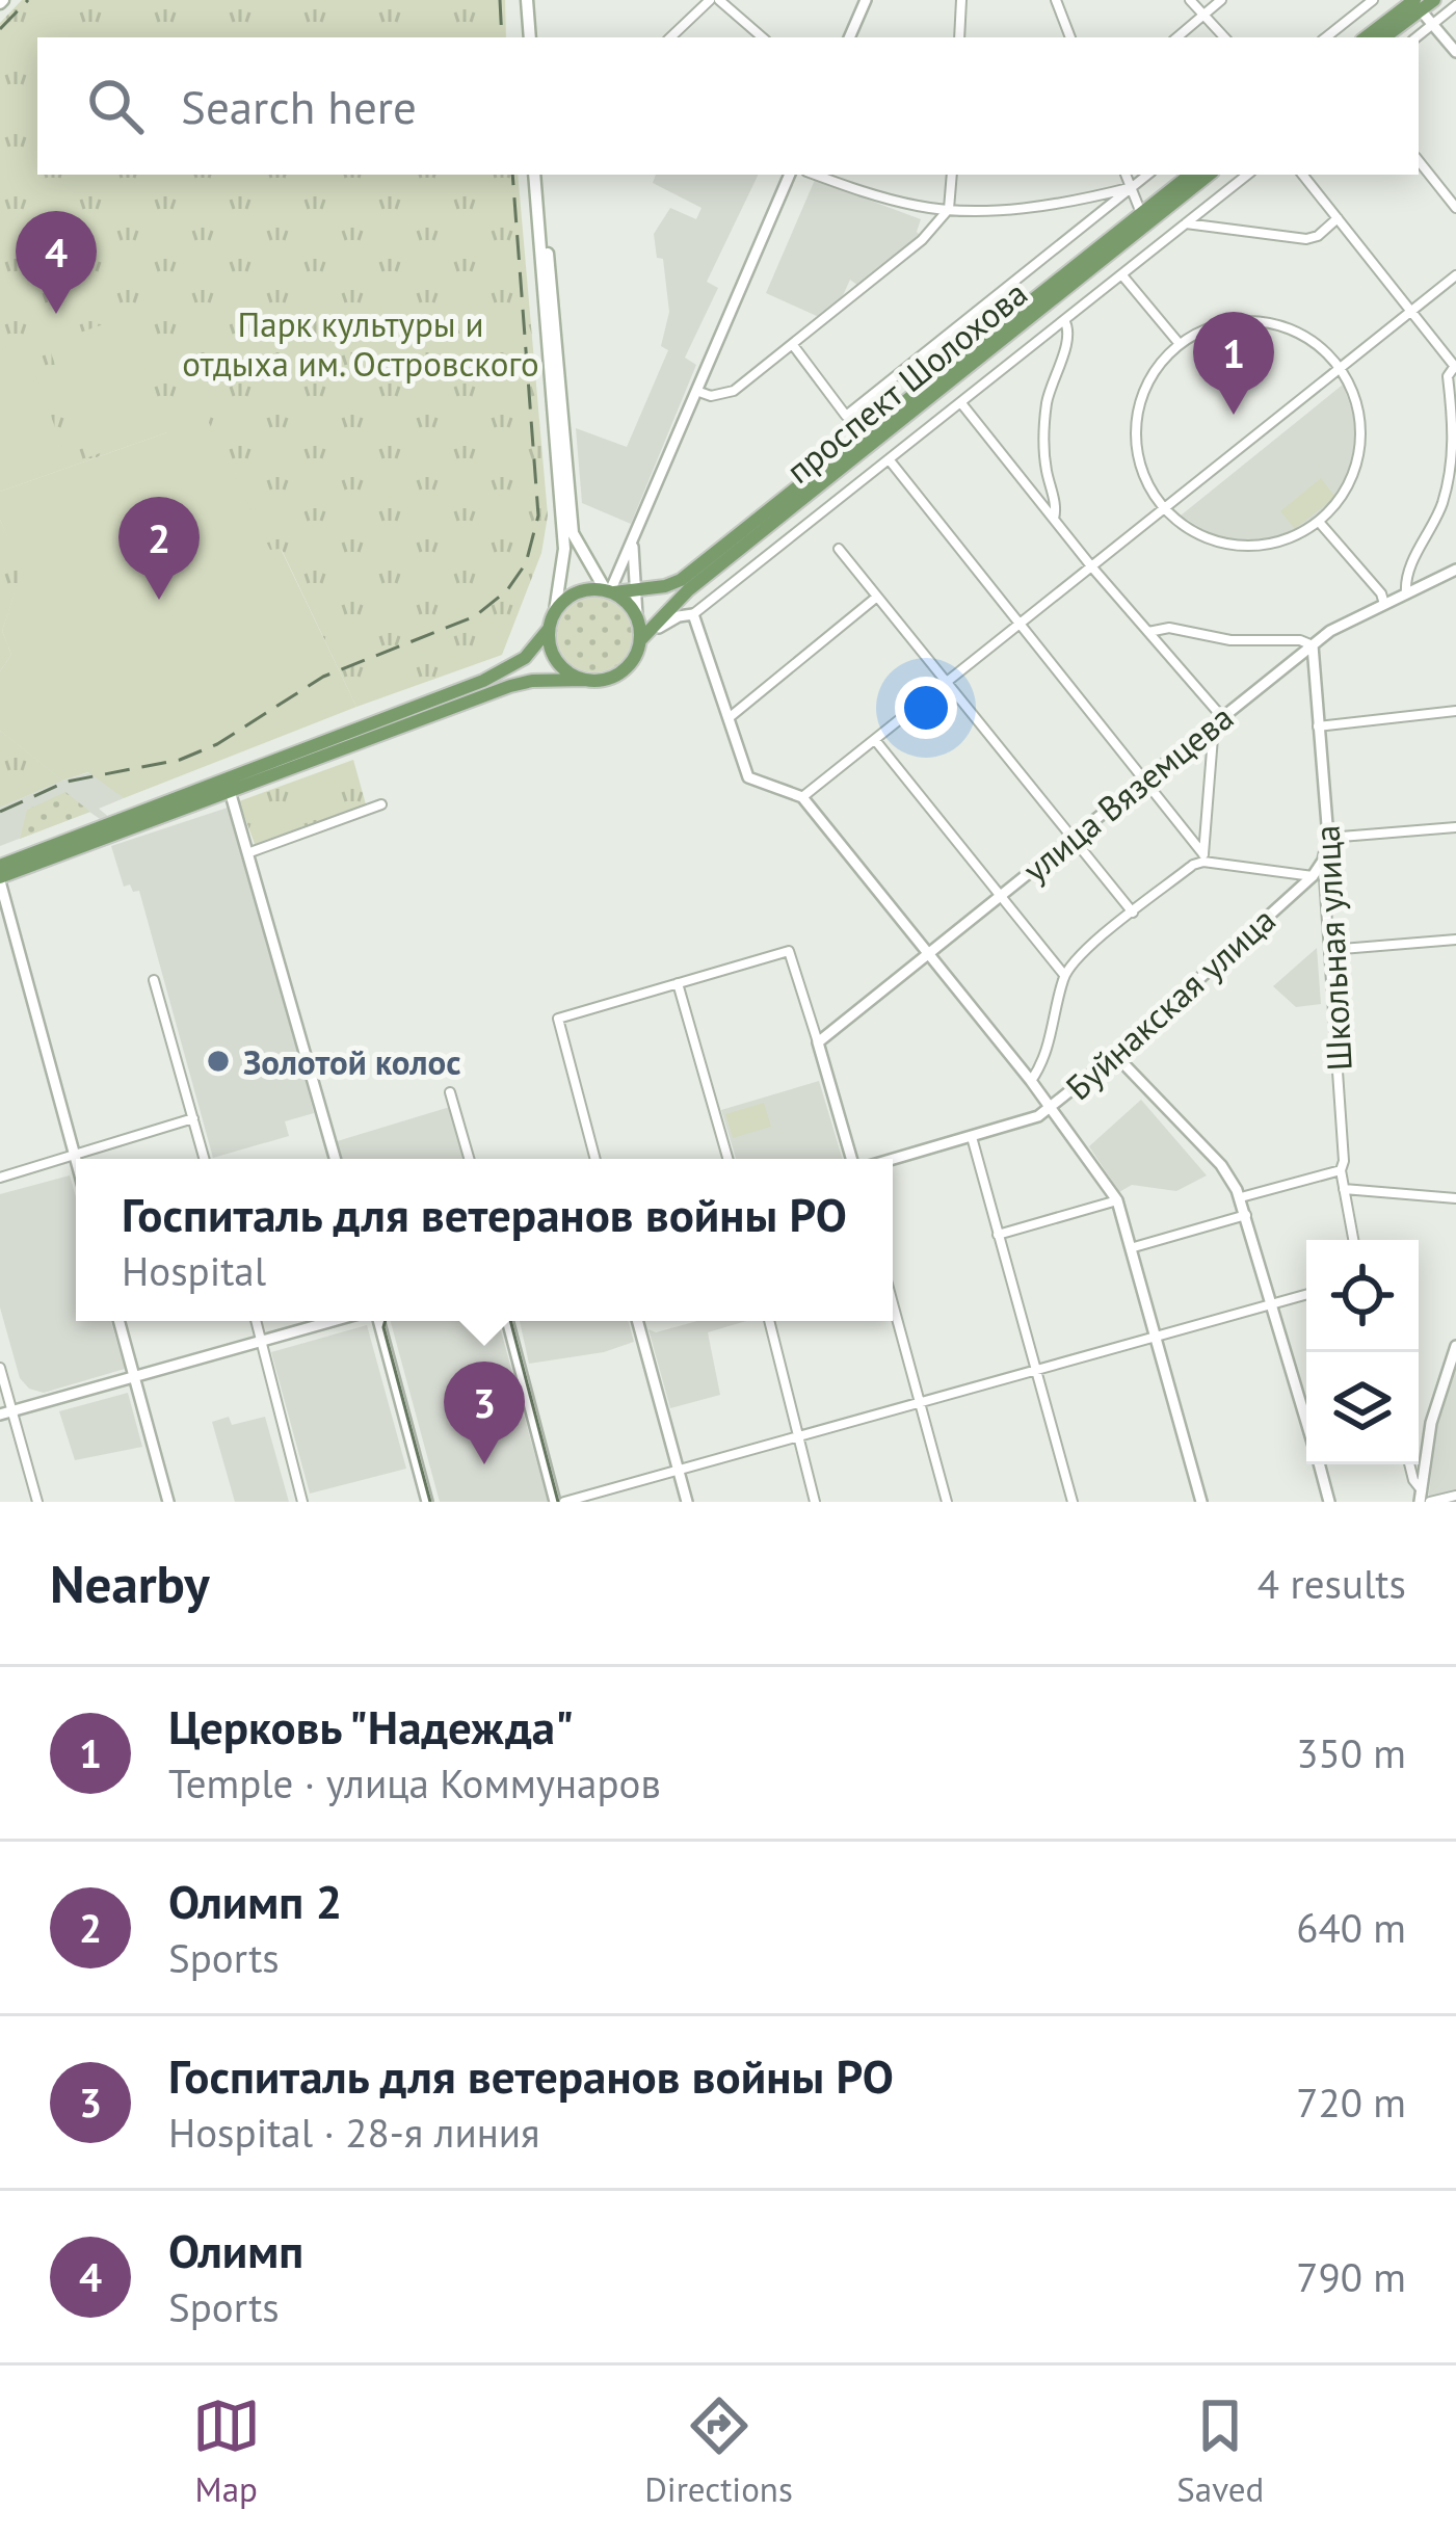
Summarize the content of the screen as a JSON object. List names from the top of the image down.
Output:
{
  "streets": {
    "main road": ["проспект Шолохова"],
    "street": ["улица Вяземцева", "Школьная улица", "Буйнакская улица"]
  },
  "crossings": [
    ["улица Вяземцева", "Школьная улица"],
    ["Школьная улица", "Буйнакская улица"]
  ],
  "parks": ["Парк культуры и отдыха им. Островского"],
  "places": ["Золотой колос"],
  "page": {
    "search": "Search here",
    "pins": [
      "4",
      "1",
      "2",
      "3"
    ],
    "popup": ["Госпиталь для ветеранов войны РО", "Hospital"],
    "heading": ["Nearby", "4 results"],
    "list": [
      {
        "mark": "1",
        "name": "Церковь \"Надежда\"",
        "note": "Temple · улица Коммунаров",
        "value": "350 m"
      },
      {
        "mark": "2",
        "name": "Олимп 2",
        "note": "Sports",
        "value": "640 m"
      },
      {
        "mark": "3",
        "name": "Госпиталь для ветеранов войны РО",
        "note": "Hospital · 28-я линия",
        "value": "720 m"
      },
      {
        "mark": "4",
        "name": "Олимп",
        "note": "Sports",
        "value": "790 m"
      }
    ],
    "nav": ["Map", "Directions", "Saved"]
  }
}
